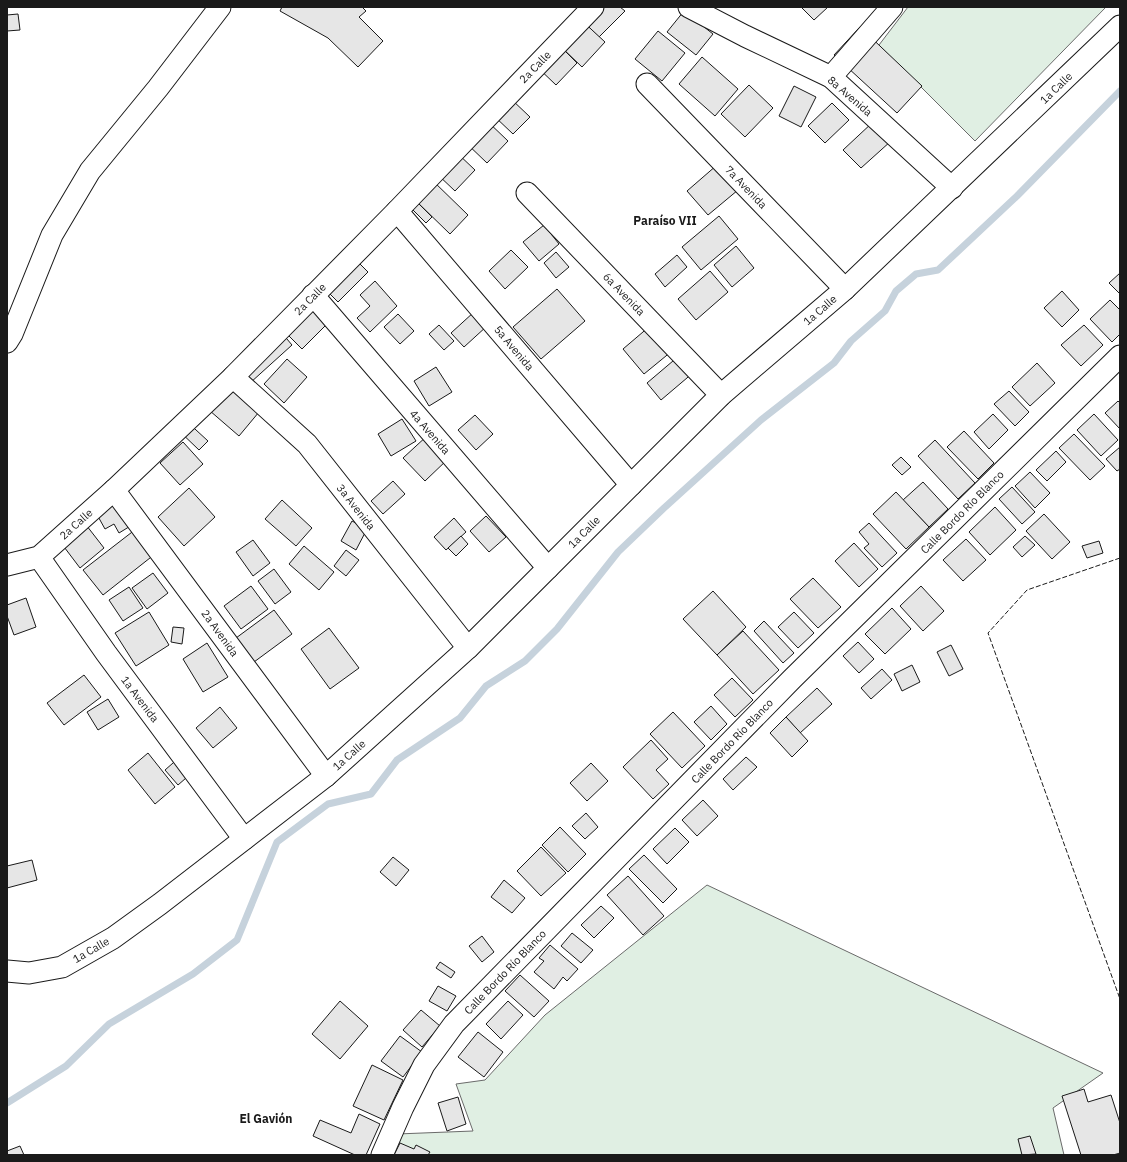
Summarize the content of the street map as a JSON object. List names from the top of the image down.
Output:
{
  "streets": {
    "street": [
      "2a Calle",
      "1a Calle",
      "8a Avenida",
      "7a Avenida",
      "6a Avenida",
      "5a Avenida",
      "4a Avenida",
      "3a Avenida",
      "Calle Bordo Río Blanco",
      "2a Avenida",
      "1a Avenida"
    ]
  },
  "crossings": [
    ["2a Calle", "5a Avenida"],
    ["2a Calle", "4a Avenida"],
    ["2a Calle", "3a Avenida"],
    ["2a Calle", "2a Avenida"],
    ["2a Calle", "1a Avenida"],
    ["1a Calle", "8a Avenida"],
    ["1a Calle", "7a Avenida"],
    ["1a Calle", "6a Avenida"],
    ["1a Calle", "5a Avenida"],
    ["1a Calle", "4a Avenida"],
    ["1a Calle", "3a Avenida"],
    ["1a Calle", "2a Avenida"],
    ["1a Calle", "1a Avenida"]
  ],
  "districts": ["Paraíso VII", "El Gavión"]
}
